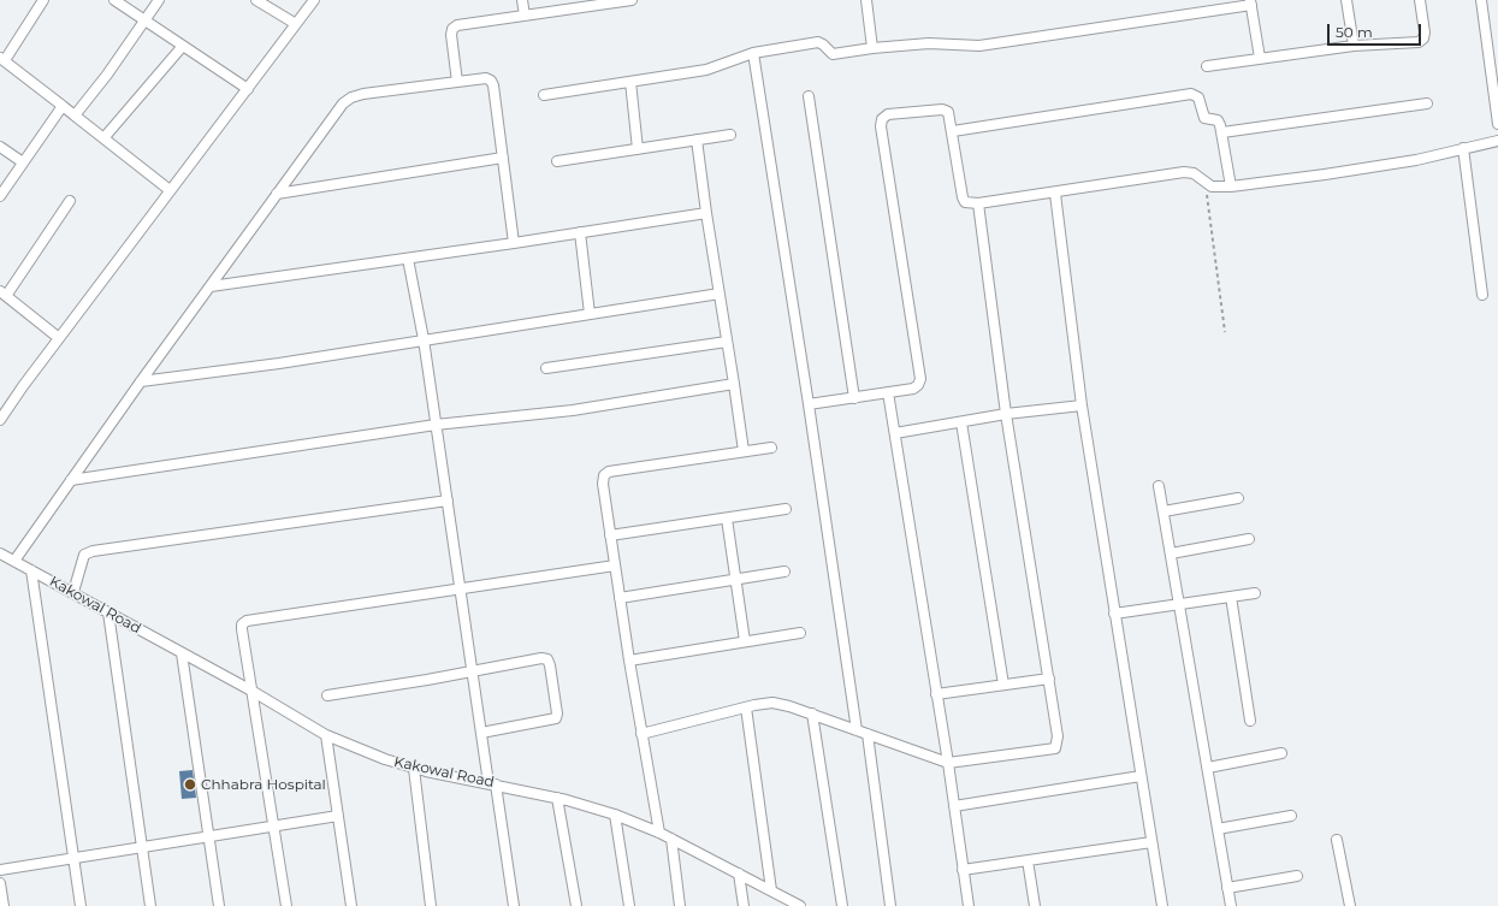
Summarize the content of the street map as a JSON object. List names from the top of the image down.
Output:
{
  "streets": {
    "street": ["Kakowal Road"]
  },
  "places": ["Chhabra Hospital"],
  "scale_bar": "50 m"
}
